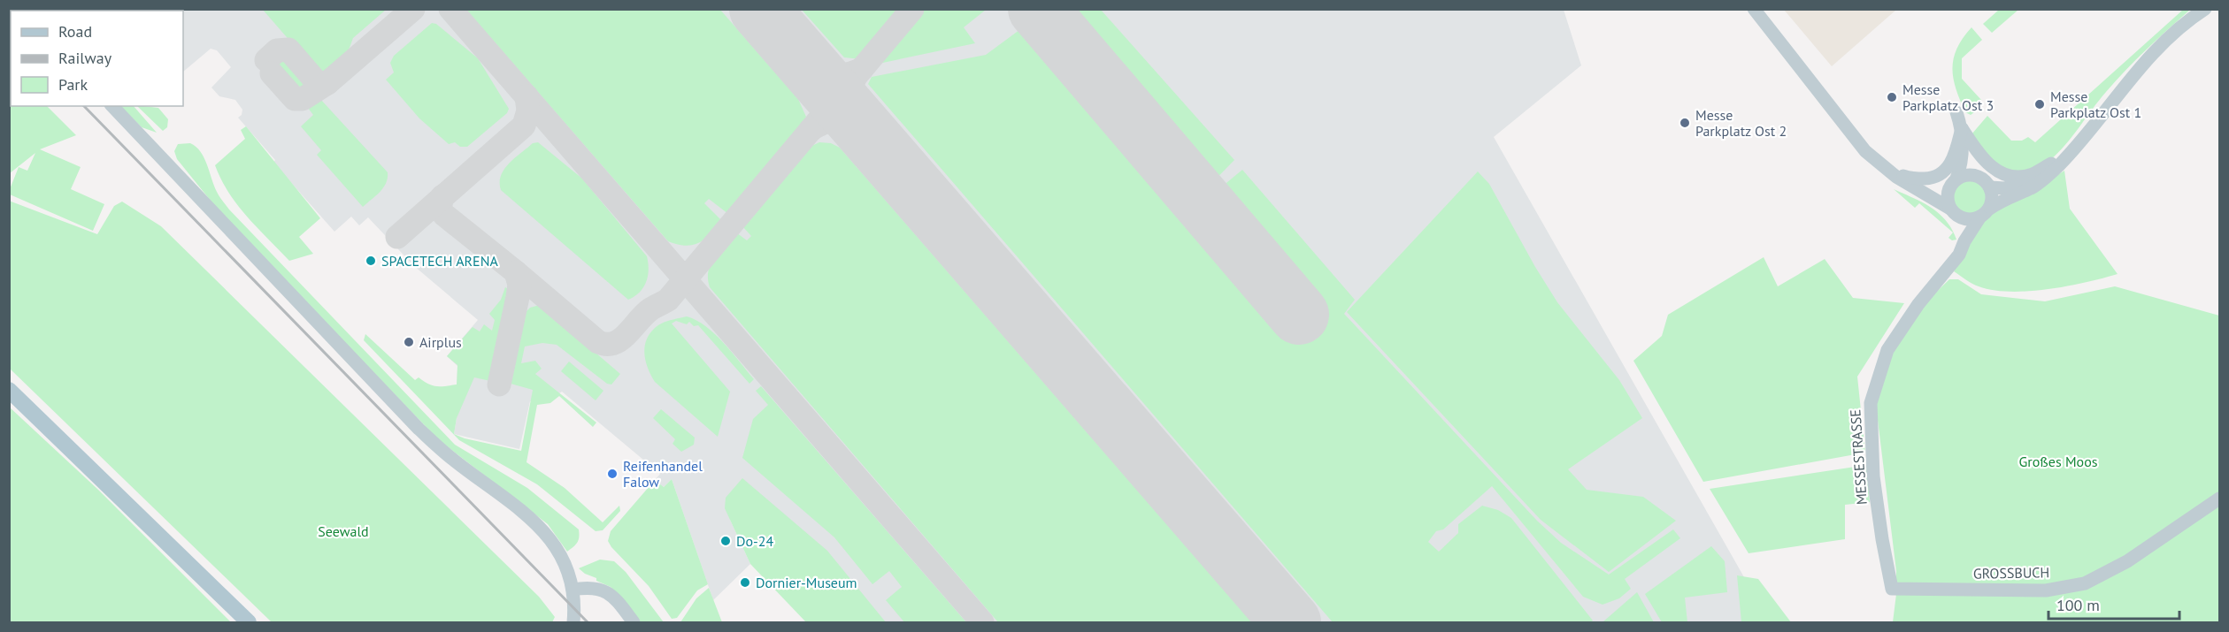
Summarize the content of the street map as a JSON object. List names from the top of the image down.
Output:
{
  "streets": {
    "street": ["MESSESTRASSE", "GROSSBUCH"]
  },
  "crossings": [
    ["MESSESTRASSE", "GROSSBUCH"]
  ],
  "parks": ["Großes Moos", "Seewald"],
  "places": [
    "Messe Parkplatz Ost 3",
    "Messe Parkplatz Ost 1",
    "Messe Parkplatz Ost 2",
    "SPACETECH ARENA",
    "Airplus",
    "Reifenhandel Falow",
    "Do-24",
    "Dornier-Museum"
  ],
  "legend": ["Road", "Railway", "Park"],
  "scale_bar": "100 m"
}
